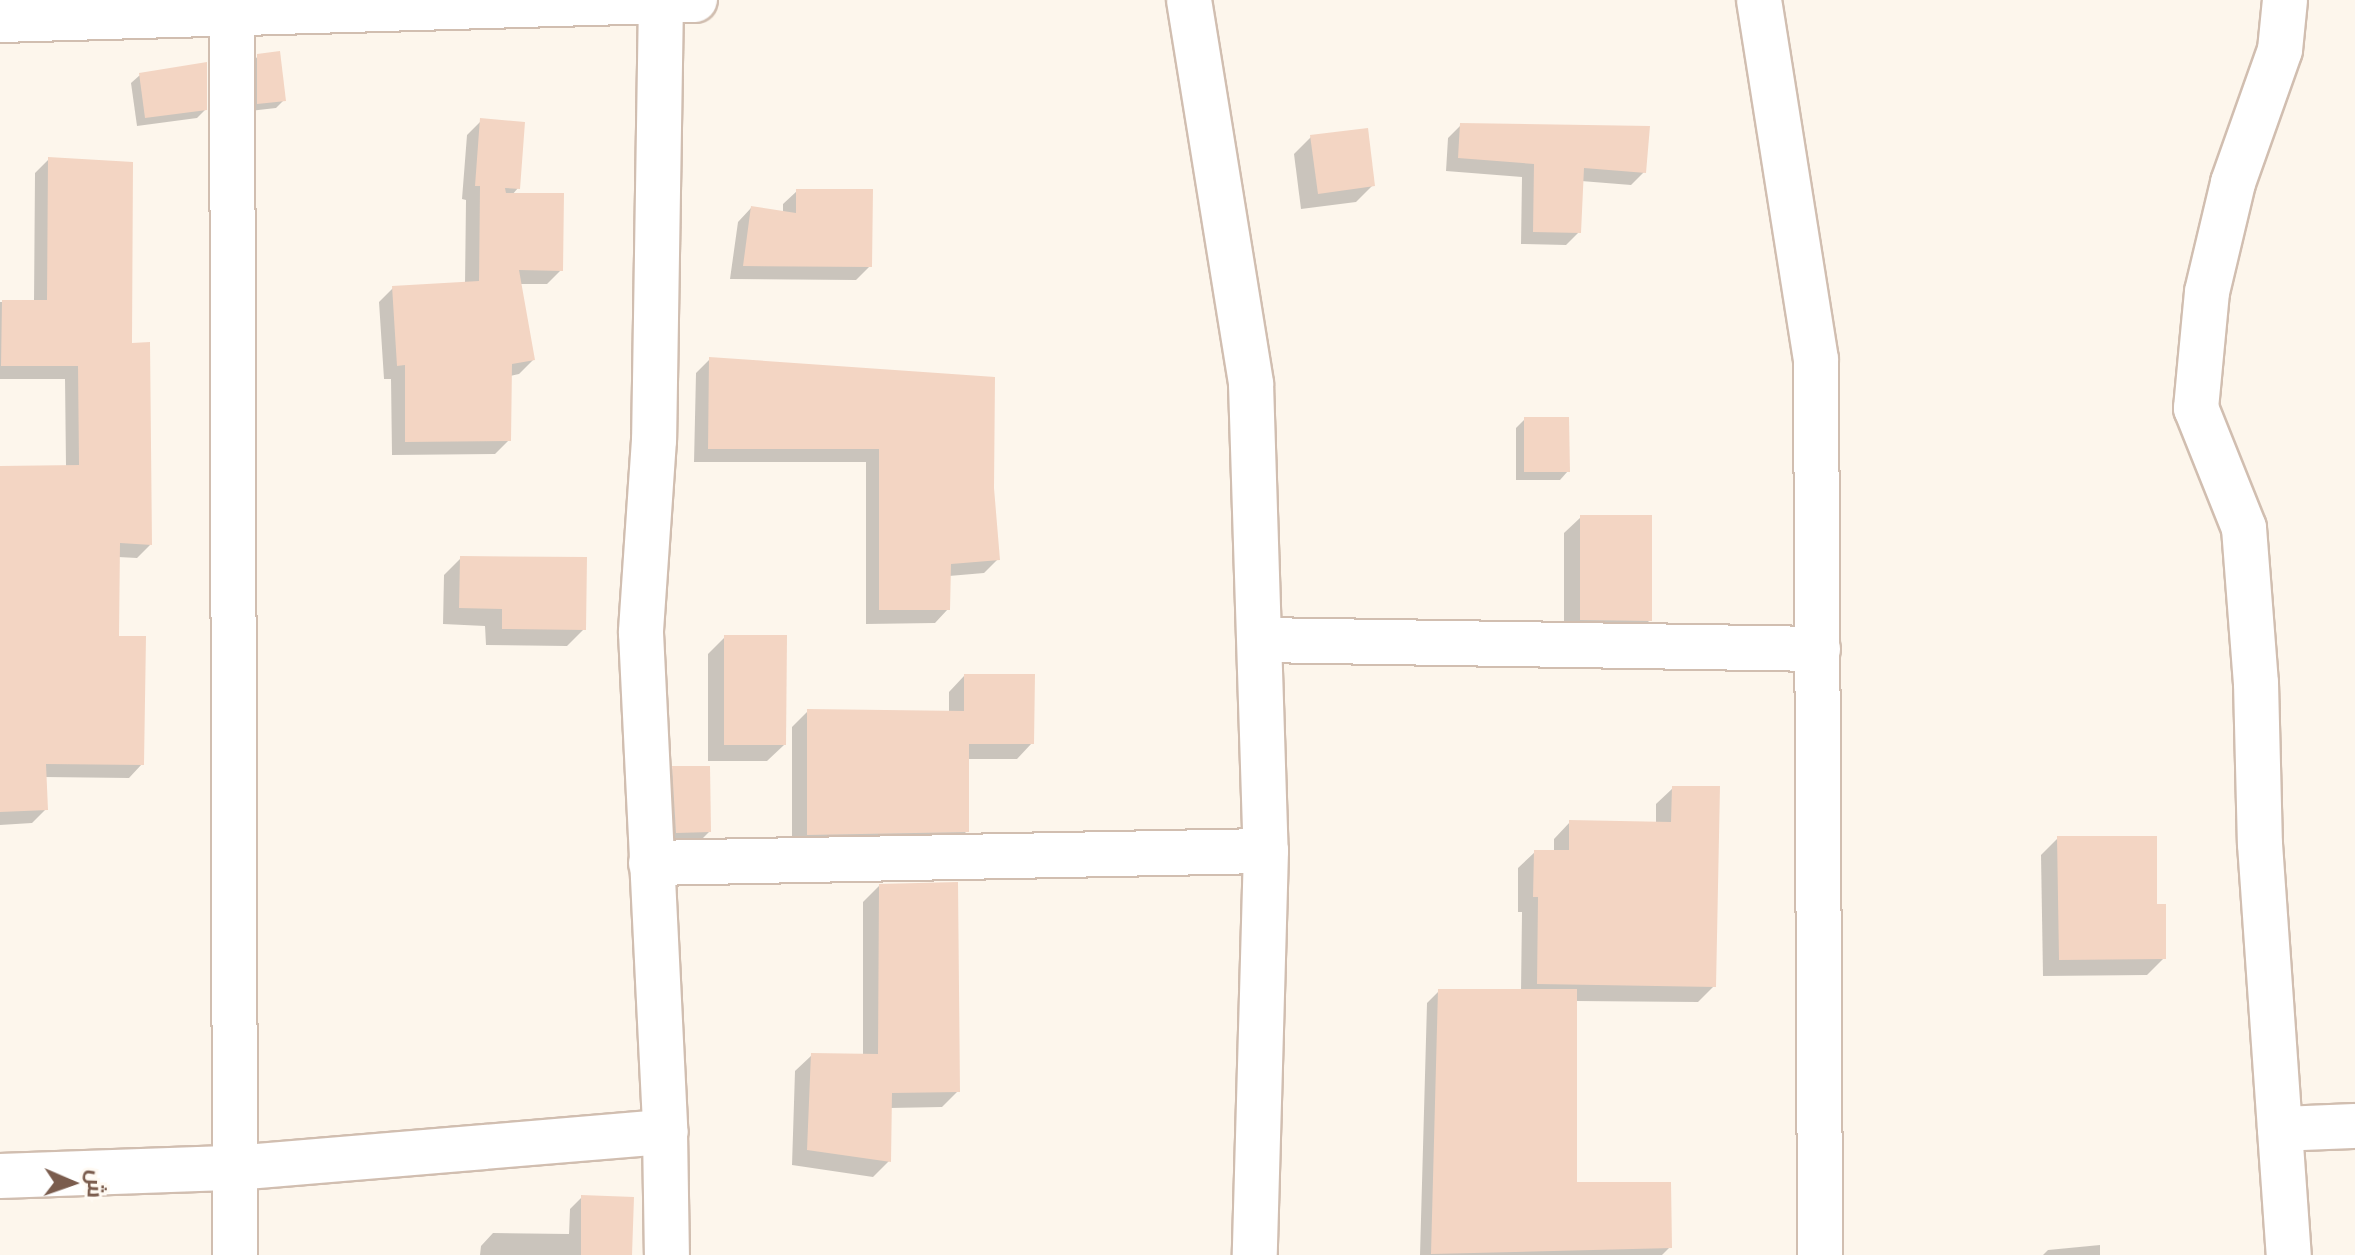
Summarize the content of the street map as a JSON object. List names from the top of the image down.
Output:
{
  "north": "right"
}
